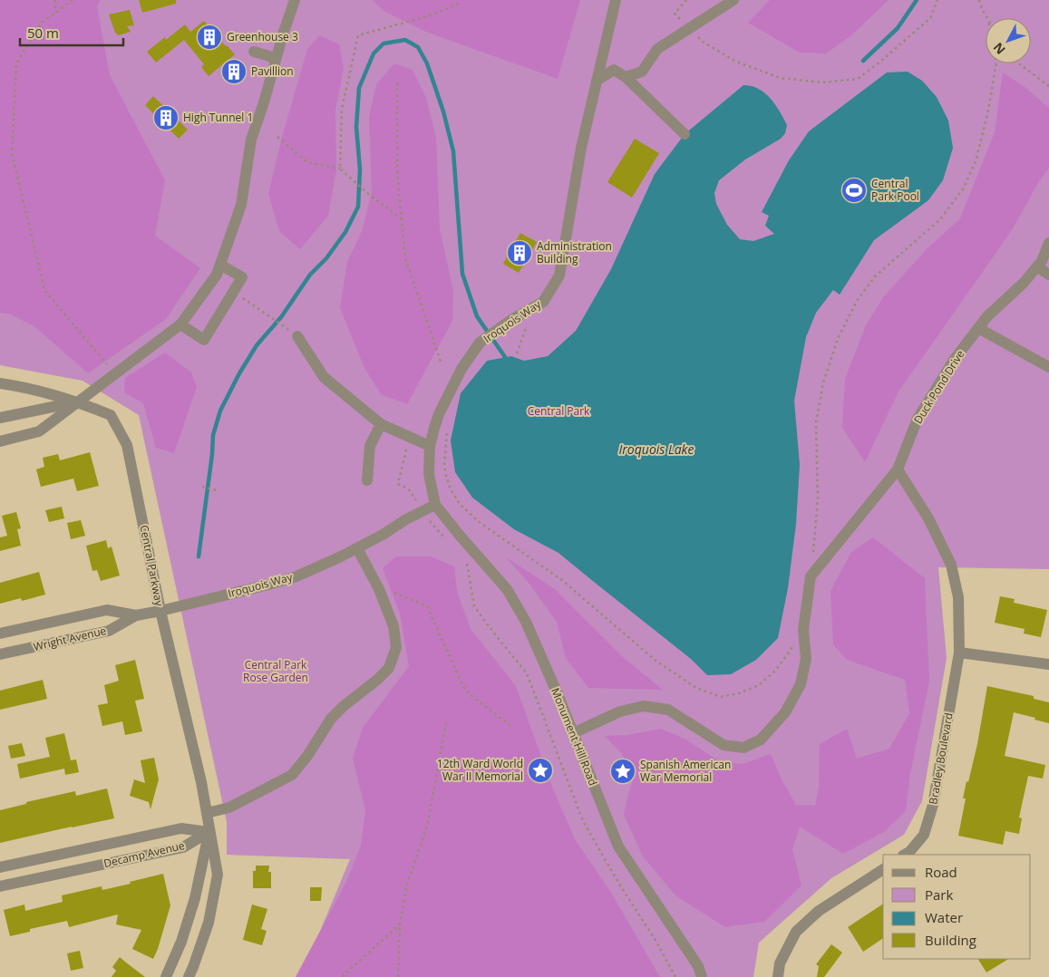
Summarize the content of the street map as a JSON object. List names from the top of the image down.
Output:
{
  "streets": {
    "street": [
      "Iroquois Way",
      "Duck Pond Drive",
      "Central Parkway",
      "Wright Avenue",
      "Monument Hill Road",
      "Bradley Boulevard",
      "Decamp Avenue"
    ]
  },
  "crossings": [
    ["Iroquois Way", "Central Parkway"],
    ["Iroquois Way", "Wright Avenue"],
    ["Iroquois Way", "Monument Hill Road"],
    ["Duck Pond Drive", "Monument Hill Road"],
    ["Central Parkway", "Wright Avenue"],
    ["Central Parkway", "Decamp Avenue"]
  ],
  "water": ["Iroquois Lake"],
  "parks": ["Central Park", "Central Park Rose Garden"],
  "places": {
    "building": [
      "Greenhouse 3",
      "Pavillion",
      "High Tunnel 1",
      "Administration Building"
    ],
    "sports": ["Central Park Pool"],
    "place": ["12th Ward World War II Memorial", "Spanish American War Memorial"]
  },
  "legend": [
    "Road",
    "Park",
    "Water",
    "Building"
  ],
  "scale_bar": "50 m",
  "north": "bottom left"
}
